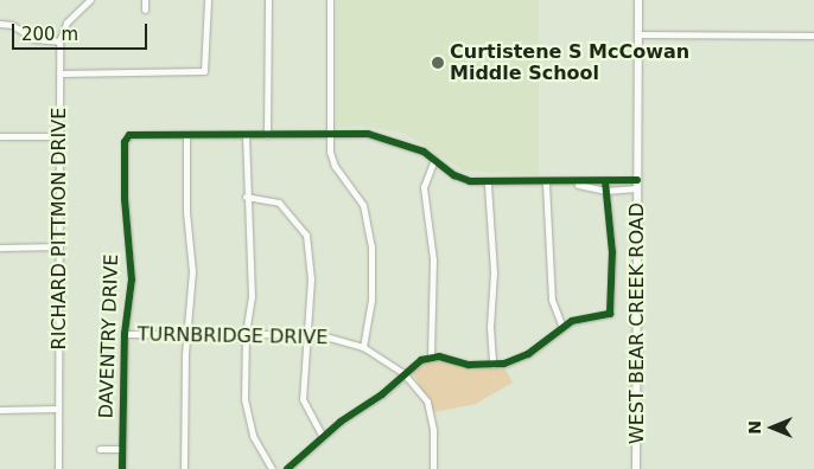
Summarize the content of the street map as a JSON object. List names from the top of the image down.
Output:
{
  "streets": {
    "main road": ["WEST BEAR CREEK ROAD"],
    "street": ["RICHARD PITTMON DRIVE", "DAVENTRY DRIVE", "TURNBRIDGE DRIVE"]
  },
  "crossings": [
    ["DAVENTRY DRIVE", "TURNBRIDGE DRIVE"]
  ],
  "places": ["Curtistene S McCowan Middle School"],
  "scale_bar": "200 m",
  "north": "left"
}
